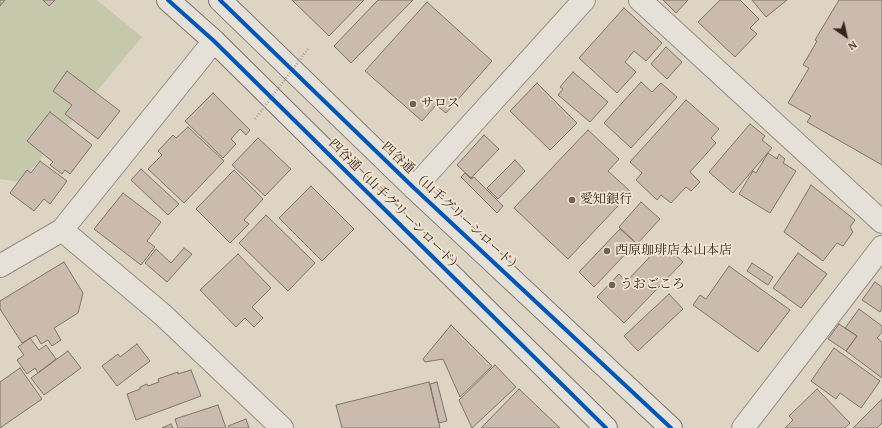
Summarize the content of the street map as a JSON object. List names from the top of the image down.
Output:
{
  "streets": {
    "street": ["四谷通（山手グリーンロード）", "四谷通 （山手グリーンロード）"]
  },
  "places": [
    "サロス",
    "愛知銀行",
    "西原珈琲店本山本店",
    "うおごころ"
  ],
  "north": "bottom right"
}
